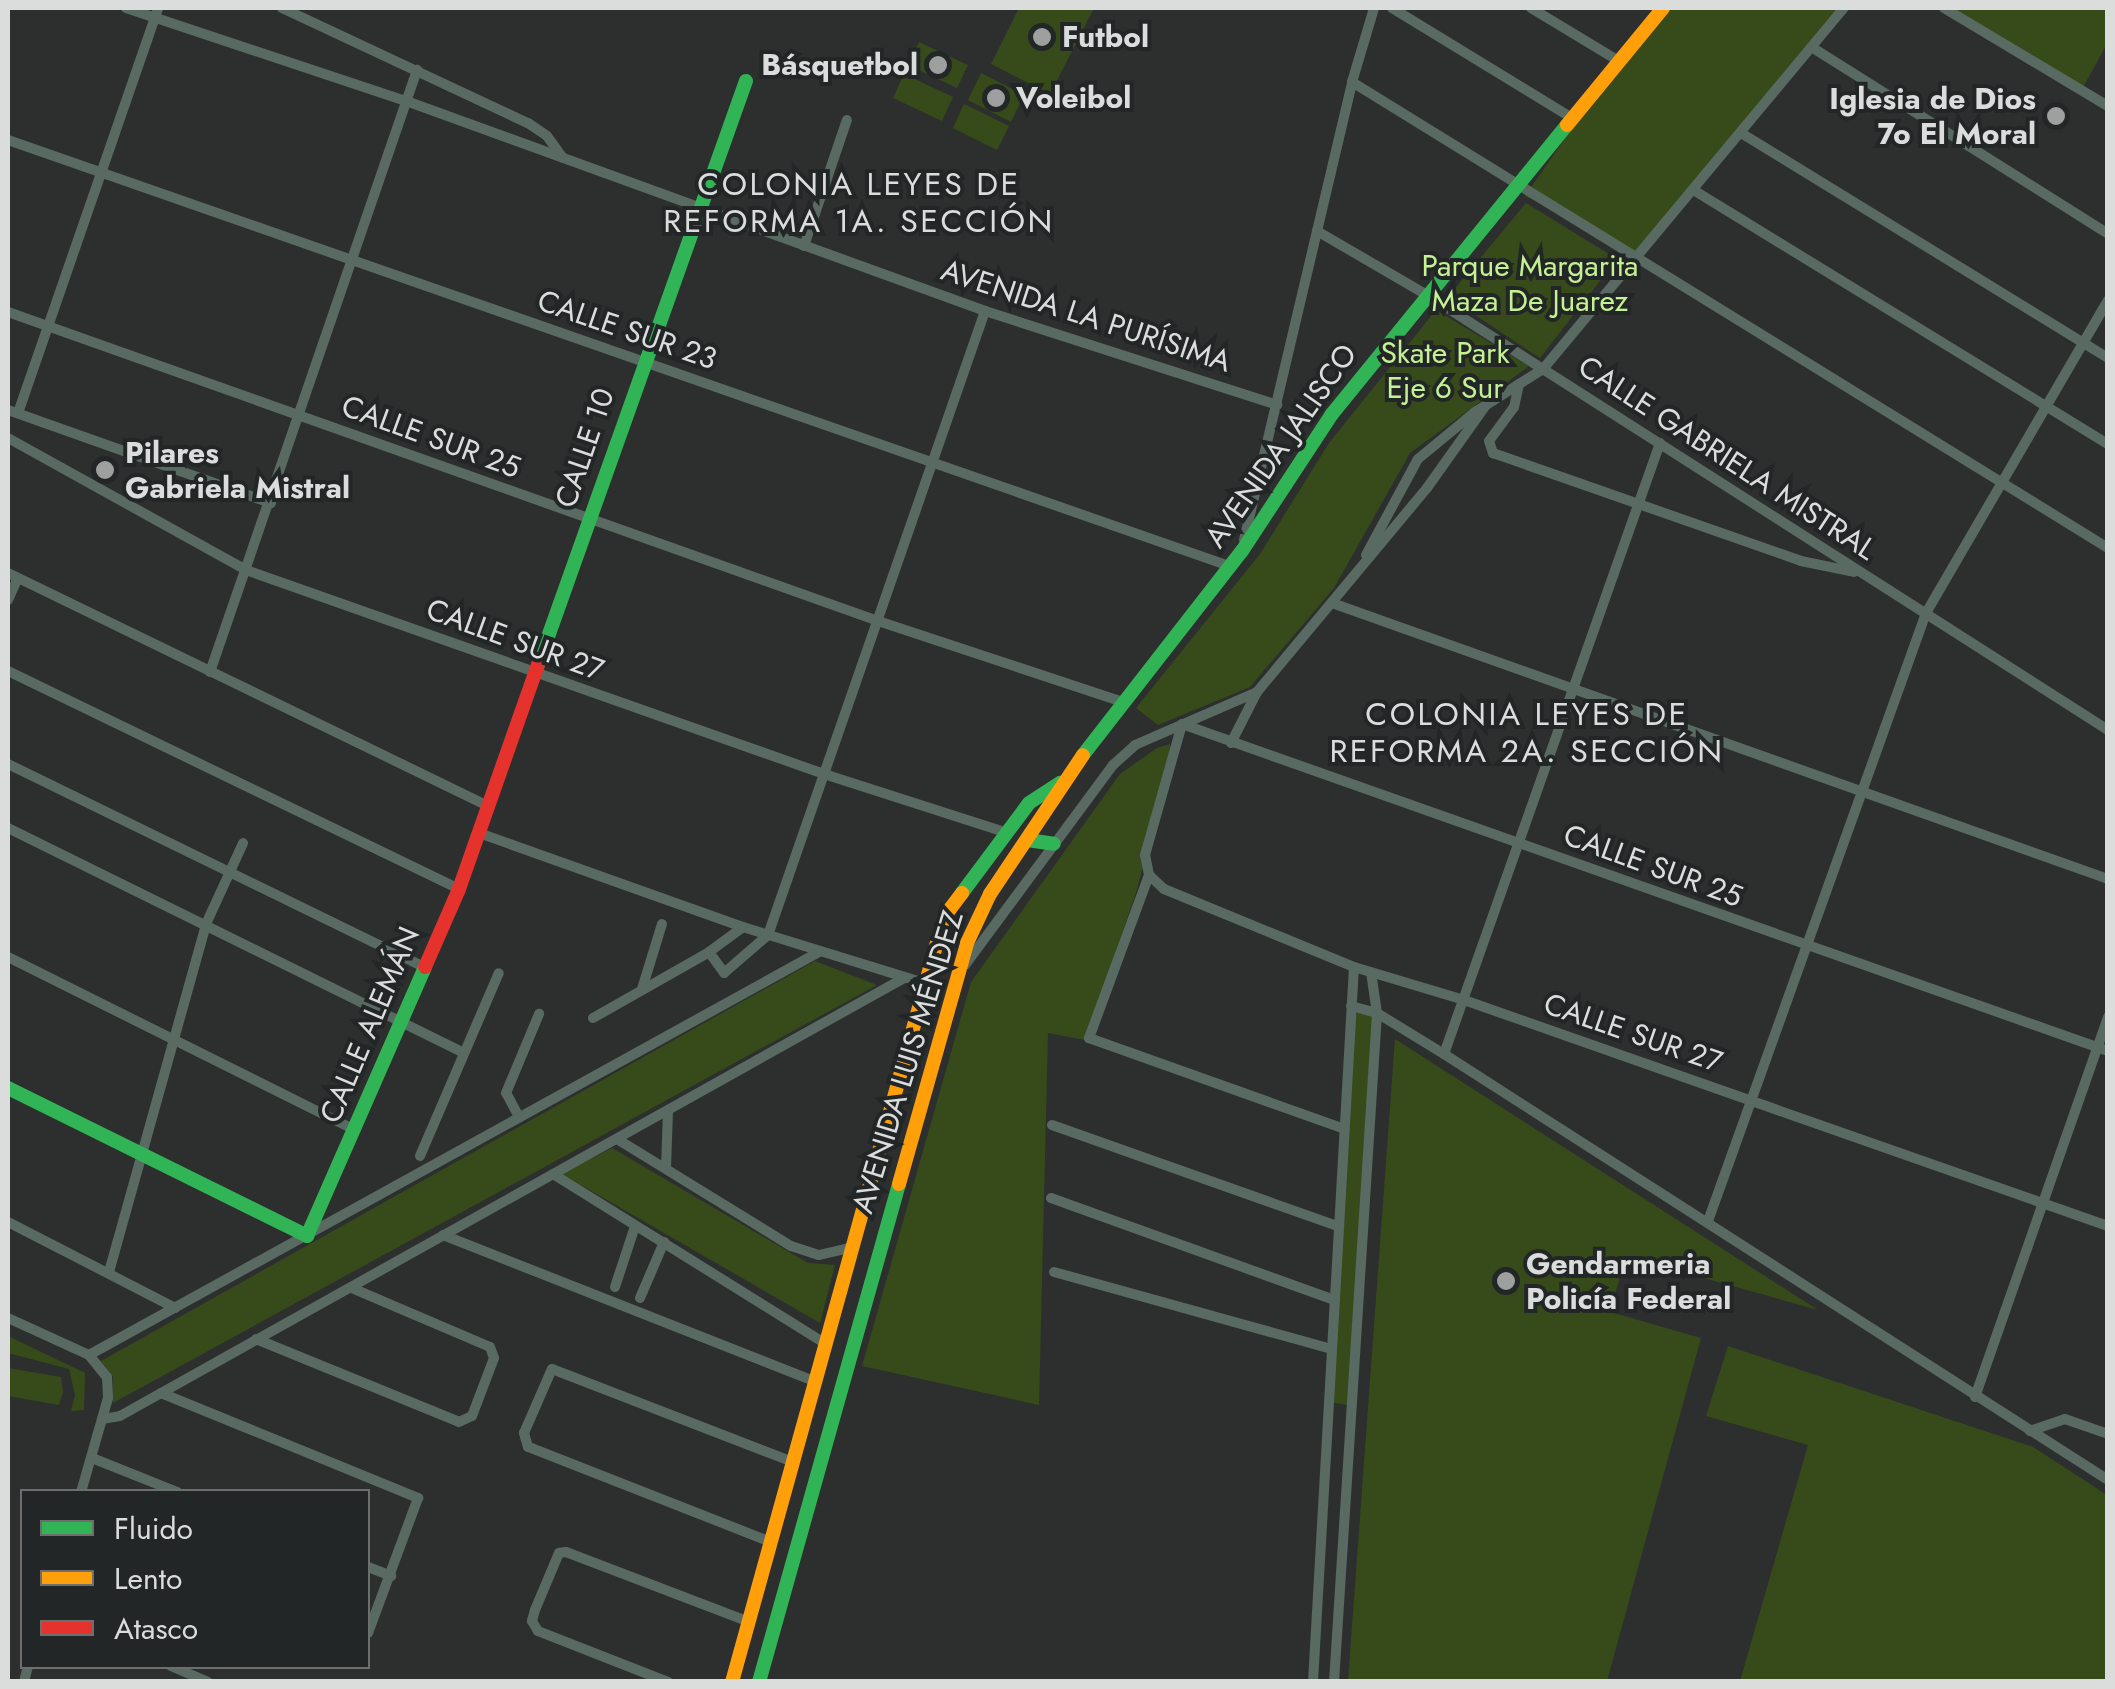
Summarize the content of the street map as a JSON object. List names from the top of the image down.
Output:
{
  "streets": {
    "main road": [
      "AVENIDA JALISCO",
      "CALLE 10",
      "CALLE ALEMÁN",
      "AVENIDA LUIS MÉNDEZ"
    ],
    "street": [
      "AVENIDA LA PURÍSIMA",
      "CALLE SUR 23",
      "CALLE SUR 25",
      "CALLE GABRIELA MISTRAL",
      "CALLE SUR 27"
    ]
  },
  "crossings": [
    ["AVENIDA LA PURÍSIMA", "CALLE 10"],
    ["CALLE SUR 23", "AVENIDA JALISCO"],
    ["CALLE SUR 23", "CALLE 10"],
    ["CALLE SUR 25", "AVENIDA JALISCO"],
    ["CALLE SUR 25", "CALLE 10"],
    ["AVENIDA JALISCO", "CALLE GABRIELA MISTRAL"],
    ["AVENIDA JALISCO", "AVENIDA LUIS MÉNDEZ"],
    ["CALLE 10", "CALLE SUR 27"],
    ["CALLE 10", "CALLE ALEMÁN"],
    ["CALLE SUR 27", "AVENIDA LUIS MÉNDEZ"]
  ],
  "districts": ["COLONIA LEYES DE REFORMA 1A. SECCIÓN", "COLONIA LEYES DE REFORMA 2A. SECCIÓN"],
  "parks": ["Parque Margarita Maza De Juarez", "Skate Park Eje 6 Sur"],
  "places": [
    "Futbol",
    "Básquetbol",
    "Voleibol",
    "Iglesia de Dios 7o El Moral",
    "Pilares Gabriela Mistral",
    "Gendarmeria Policía Federal"
  ],
  "legend": ["Fluido", "Lento", "Atasco"]
}
